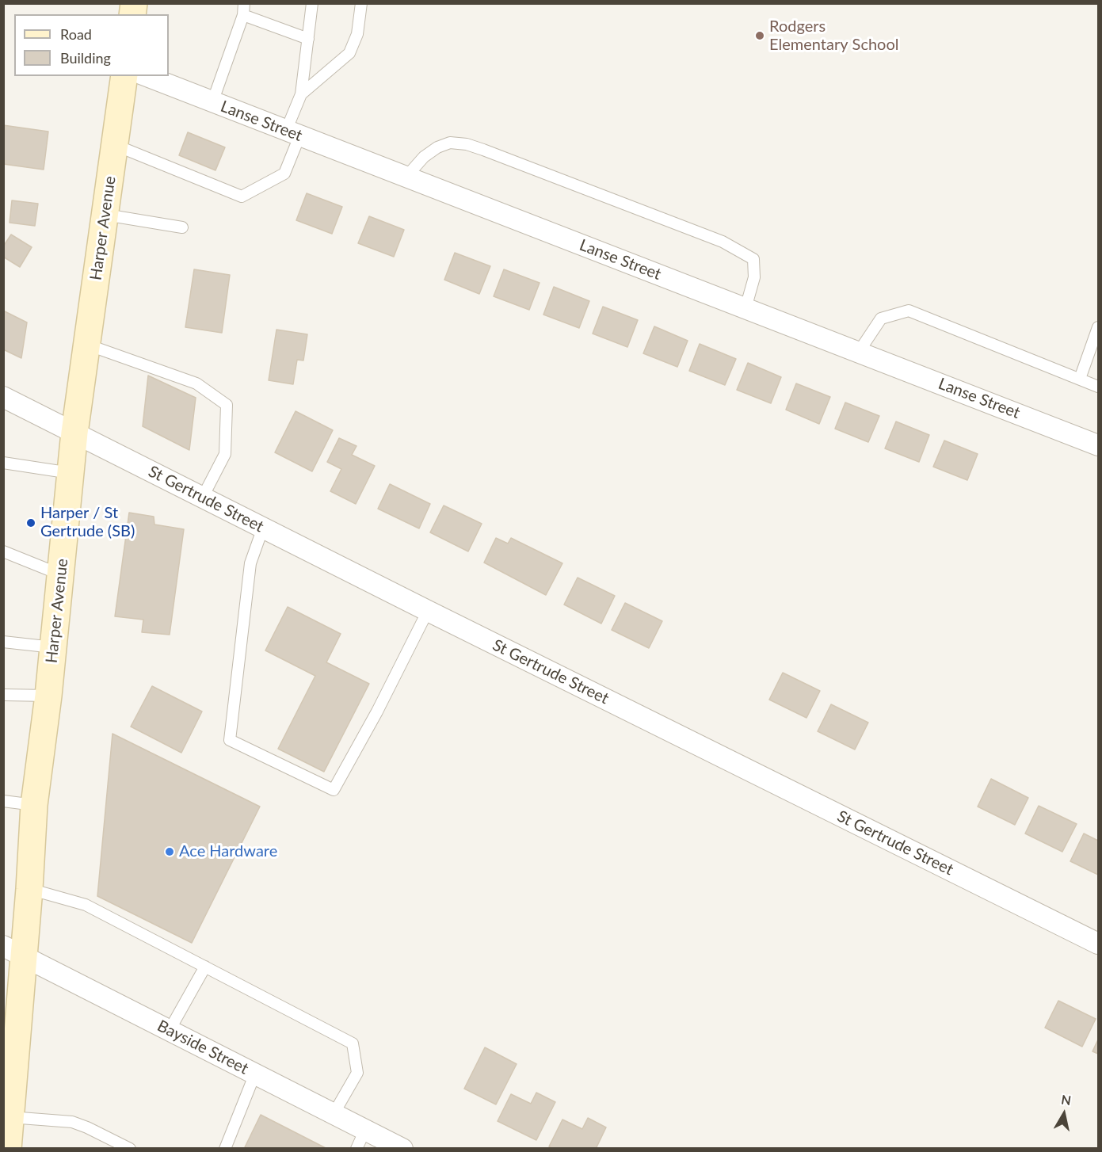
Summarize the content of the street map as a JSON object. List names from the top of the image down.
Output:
{
  "streets": {
    "main road": ["Harper Avenue"],
    "street": ["Lanse Street", "St Gertrude Street", "Bayside Street"]
  },
  "crossings": [
    ["Harper Avenue", "St Gertrude Street"],
    ["Harper Avenue", "Bayside Street"]
  ],
  "places": ["Rodgers Elementary School", "Harper / St Gertrude (SB)", "Ace Hardware"],
  "legend": ["Road", "Building"],
  "north": "top"
}
